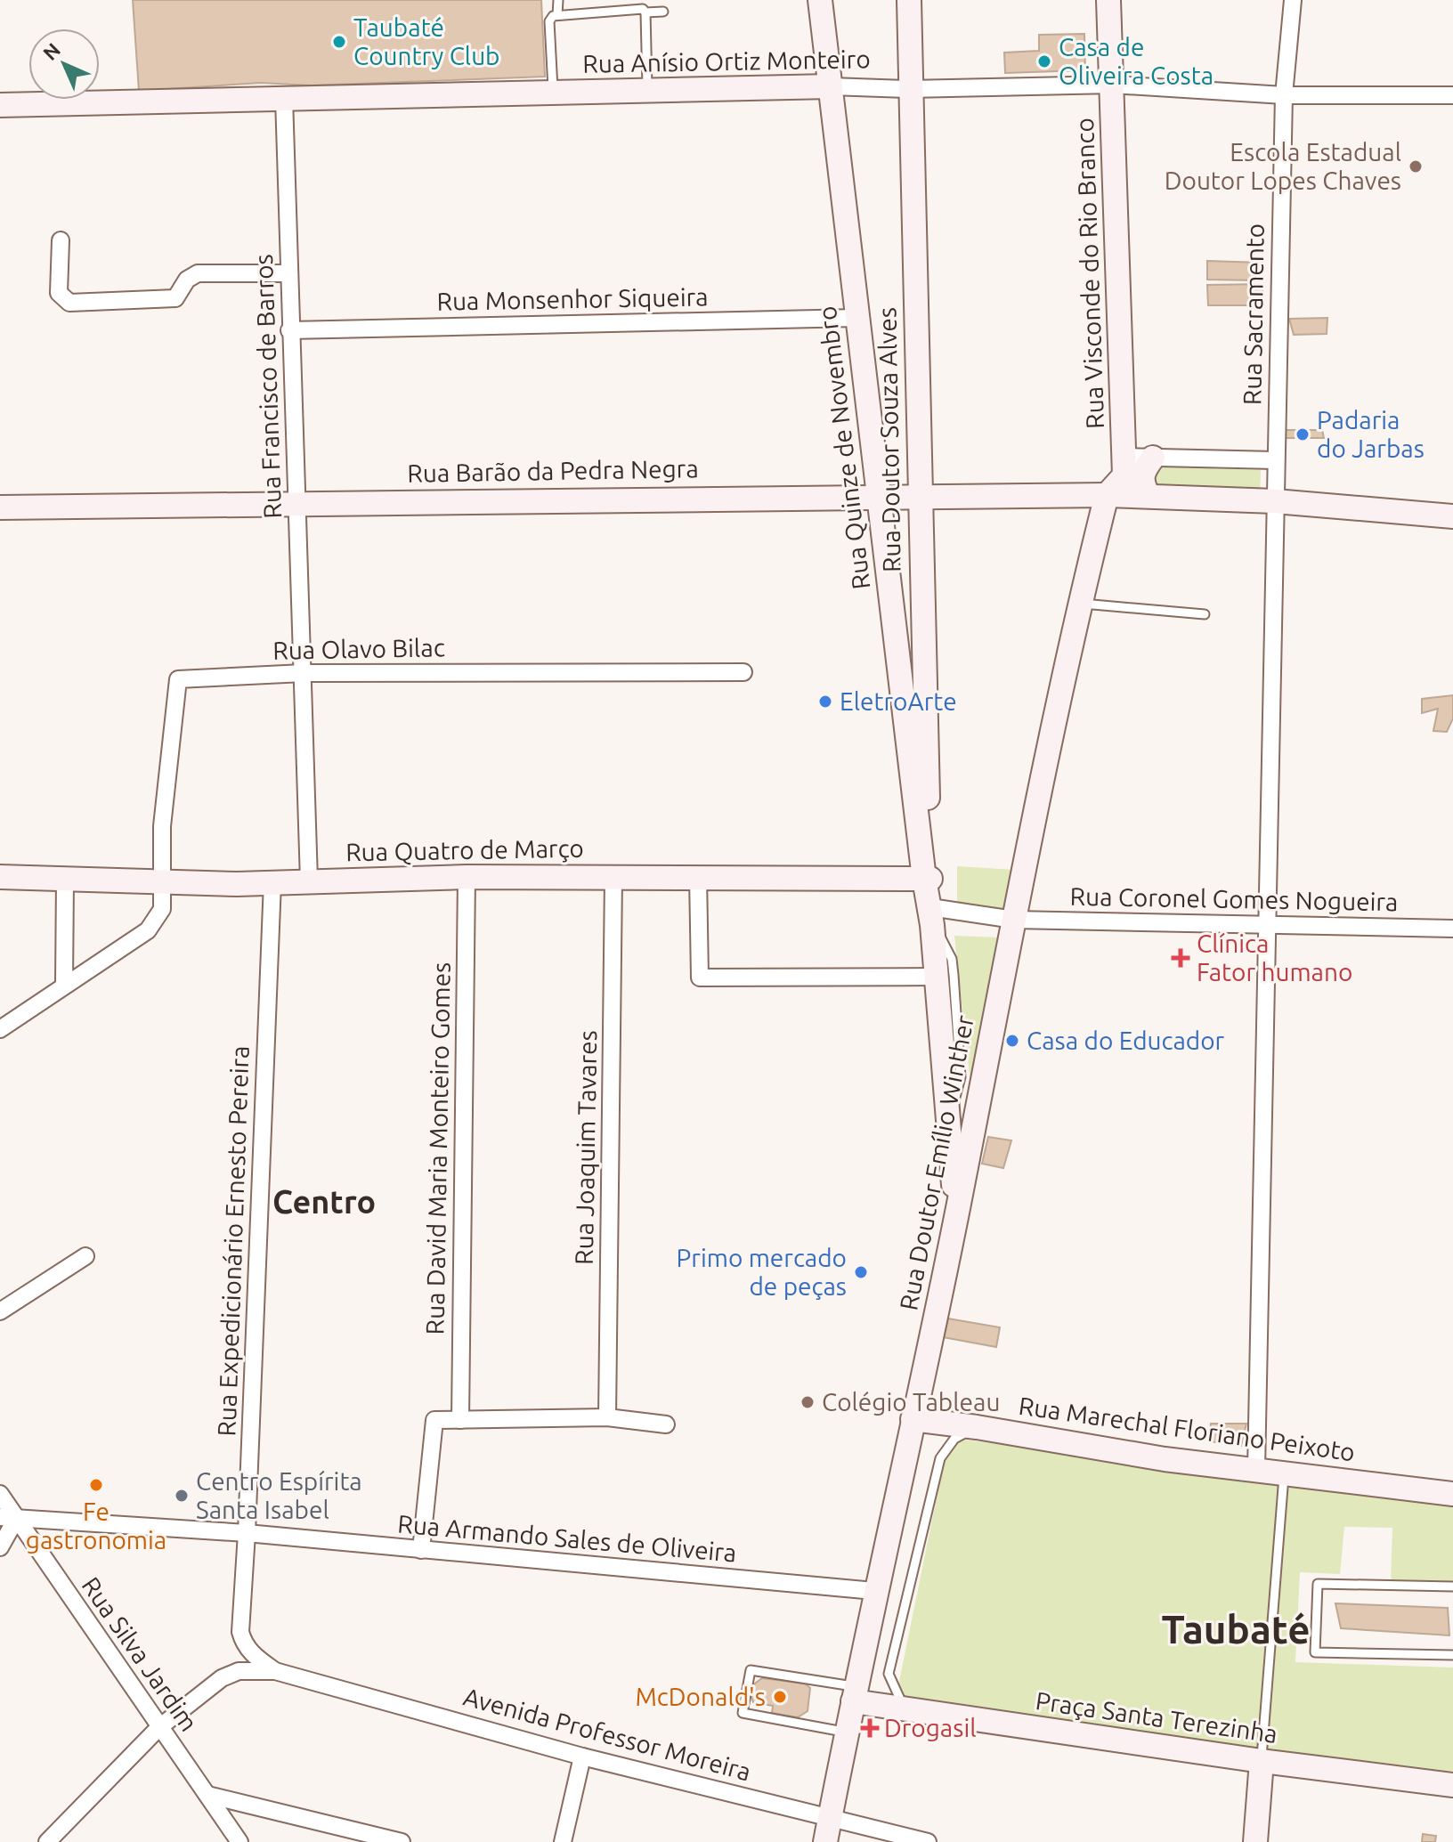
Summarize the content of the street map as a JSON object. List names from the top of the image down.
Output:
{
  "streets": {
    "main road": [
      "Rua Anísio Ortiz Monteiro",
      "Rua Visconde do Rio Branco",
      "Rua Doutor Souza Alves",
      "Rua Quinze de Novembro",
      "Rua Barão da Pedra Negra",
      "Rua Quatro de Março",
      "Rua Doutor Emílio Winther",
      "Rua Marechal Floriano Peixoto",
      "Praça Santa Terezinha"
    ],
    "street": [
      "Rua Monsenhor Siqueira",
      "Rua Sacramento",
      "Rua Francisco de Barros",
      "Rua Olavo Bilac",
      "Rua Coronel Gomes Nogueira",
      "Rua Joaquim Tavares",
      "Rua David Maria Monteiro Gomes",
      "Rua Expedicionário Ernesto Pereira",
      "Rua Armando Sales de Oliveira",
      "Rua Silva Jardim",
      "Avenida Professor Moreira"
    ]
  },
  "crossings": [
    ["Rua Anísio Ortiz Monteiro", "Rua Visconde do Rio Branco"],
    ["Rua Anísio Ortiz Monteiro", "Rua Sacramento"],
    ["Rua Anísio Ortiz Monteiro", "Rua Francisco de Barros"],
    ["Rua Anísio Ortiz Monteiro", "Rua Doutor Souza Alves"],
    ["Rua Anísio Ortiz Monteiro", "Rua Quinze de Novembro"],
    ["Rua Visconde do Rio Branco", "Rua Barão da Pedra Negra"],
    ["Rua Visconde do Rio Branco", "Rua Doutor Emílio Winther"],
    ["Rua Monsenhor Siqueira", "Rua Francisco de Barros"],
    ["Rua Monsenhor Siqueira", "Rua Quinze de Novembro"],
    ["Rua Sacramento", "Rua Barão da Pedra Negra"],
    ["Rua Sacramento", "Rua Coronel Gomes Nogueira"],
    ["Rua Sacramento", "Rua Marechal Floriano Peixoto"],
    ["Rua Francisco de Barros", "Rua Barão da Pedra Negra"],
    ["Rua Francisco de Barros", "Rua Olavo Bilac"],
    ["Rua Francisco de Barros", "Rua Quatro de Março"],
    ["Rua Doutor Souza Alves", "Rua Quinze de Novembro"],
    ["Rua Doutor Souza Alves", "Rua Barão da Pedra Negra"],
    ["Rua Doutor Souza Alves", "Rua Quatro de Março"],
    ["Rua Quinze de Novembro", "Rua Barão da Pedra Negra"],
    ["Rua Quinze de Novembro", "Rua Quatro de Março"],
    ["Rua Quinze de Novembro", "Rua Doutor Emílio Winther"],
    ["Rua Barão da Pedra Negra", "Rua Doutor Emílio Winther"],
    ["Rua Olavo Bilac", "Rua Quatro de Março"],
    ["Rua Quatro de Março", "Rua Coronel Gomes Nogueira"],
    ["Rua Quatro de Março", "Rua Joaquim Tavares"],
    ["Rua Quatro de Março", "Rua David Maria Monteiro Gomes"],
    ["Rua Quatro de Março", "Rua Doutor Emílio Winther"],
    ["Rua Quatro de Março", "Rua Expedicionário Ernesto Pereira"],
    ["Rua Coronel Gomes Nogueira", "Rua Doutor Emílio Winther"],
    ["Rua Doutor Emílio Winther", "Rua Marechal Floriano Peixoto"],
    ["Rua Doutor Emílio Winther", "Rua Armando Sales de Oliveira"],
    ["Rua Doutor Emílio Winther", "Praça Santa Terezinha"],
    ["Rua Doutor Emílio Winther", "Avenida Professor Moreira"],
    ["Rua Expedicionário Ernesto Pereira", "Rua Armando Sales de Oliveira"],
    ["Rua Expedicionário Ernesto Pereira", "Avenida Professor Moreira"],
    ["Rua Armando Sales de Oliveira", "Rua Silva Jardim"]
  ],
  "districts": ["Centro", "Taubaté"],
  "places": {
    "other": [
      "Taubaté Country Club",
      "Casa de Oliveira Costa",
      "Escola Estadual Doutor Lopes Chaves",
      "Padaria do Jarbas",
      "EletroArte",
      "Casa do Educador",
      "Primo mercado de peças",
      "Colégio Tableau",
      "Fe gastronomia",
      "Centro Espírita Santa Isabel",
      "McDonald's"
    ],
    "health": ["Clínica Fator humano", "Drogasil"]
  },
  "north": "top left"
}
